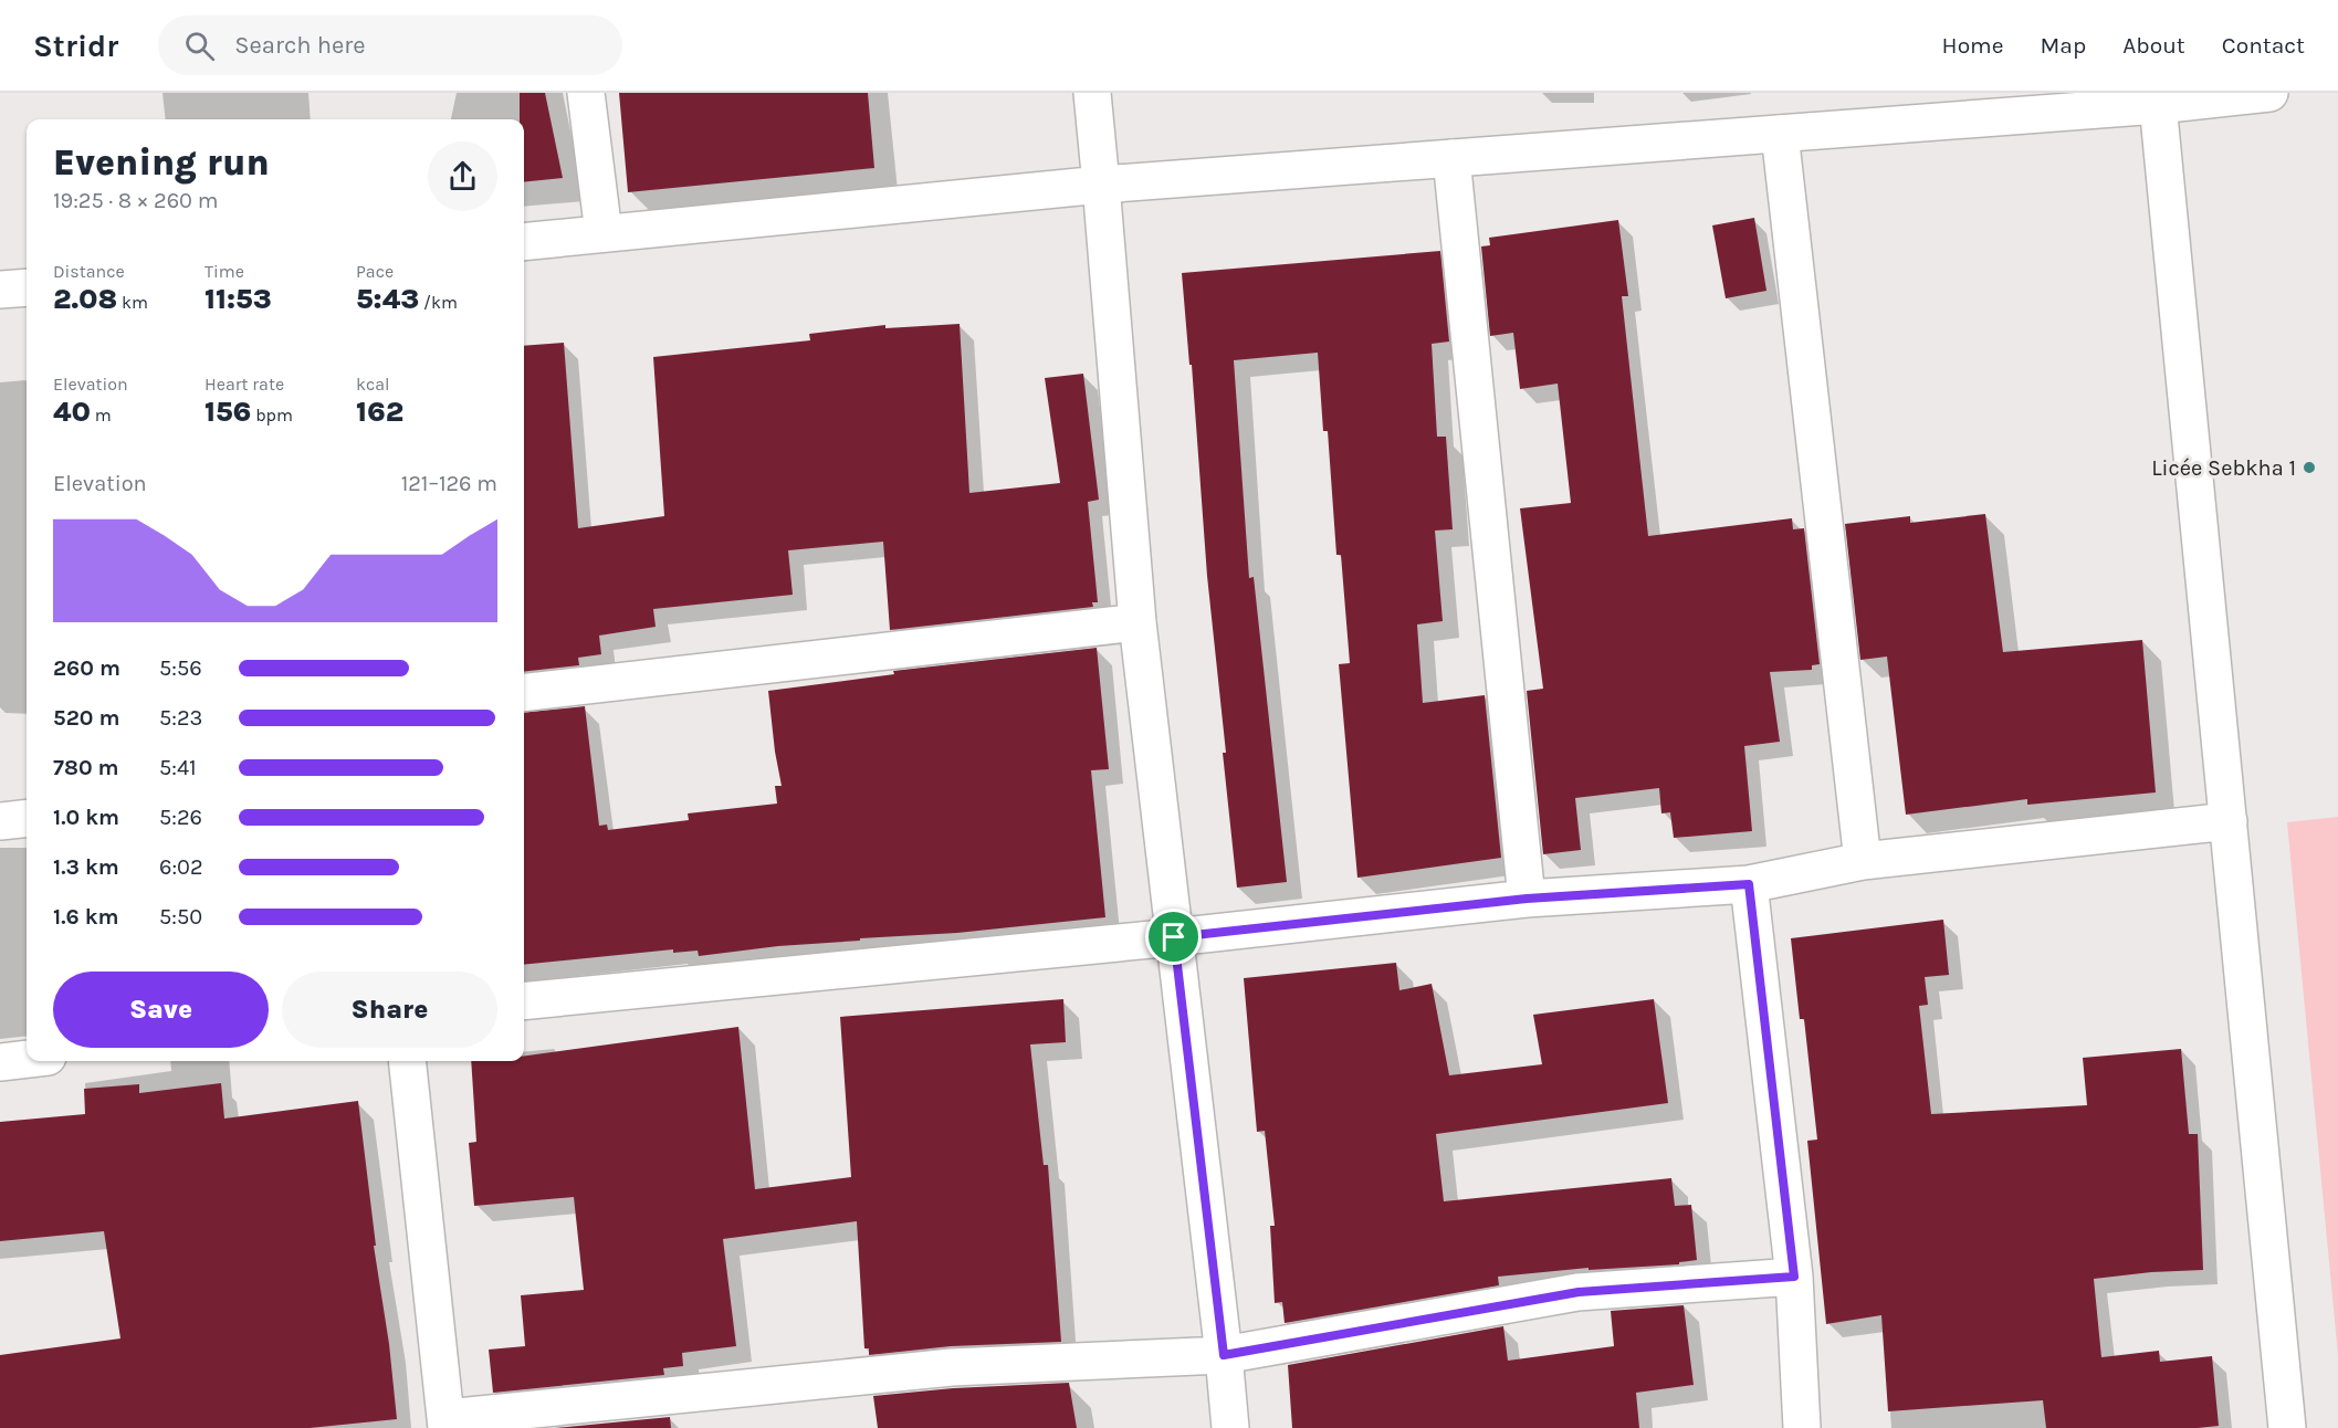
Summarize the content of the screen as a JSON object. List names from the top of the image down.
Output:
{
  "places": ["Licée Sebkha 1"],
  "page": {
    "header": "Stridr",
    "search": "Search here",
    "nav": [
      "Home",
      "Map",
      "About",
      "Contact"
    ],
    "heading": ["Evening run", "19:25 · 8 × 260 m"],
    "stats": [
      ["Distance", "2.08 km"],
      ["Time", "11:53"],
      ["Pace", "5:43 /km"],
      ["Elevation", "40 m"],
      ["Heart rate", "156 bpm"],
      ["kcal", "162"]
    ],
    "chart": ["Elevation", "121–126 m"],
    "list": [
      {
        "name": "260 m",
        "note": "5:56"
      },
      {
        "name": "520 m",
        "note": "5:23"
      },
      {
        "name": "780 m",
        "note": "5:41"
      },
      {
        "name": "1.0 km",
        "note": "5:26"
      },
      {
        "name": "1.3 km",
        "note": "6:02"
      },
      {
        "name": "1.6 km",
        "note": "5:50"
      }
    ],
    "buttons": ["Save", "Share"]
  }
}
